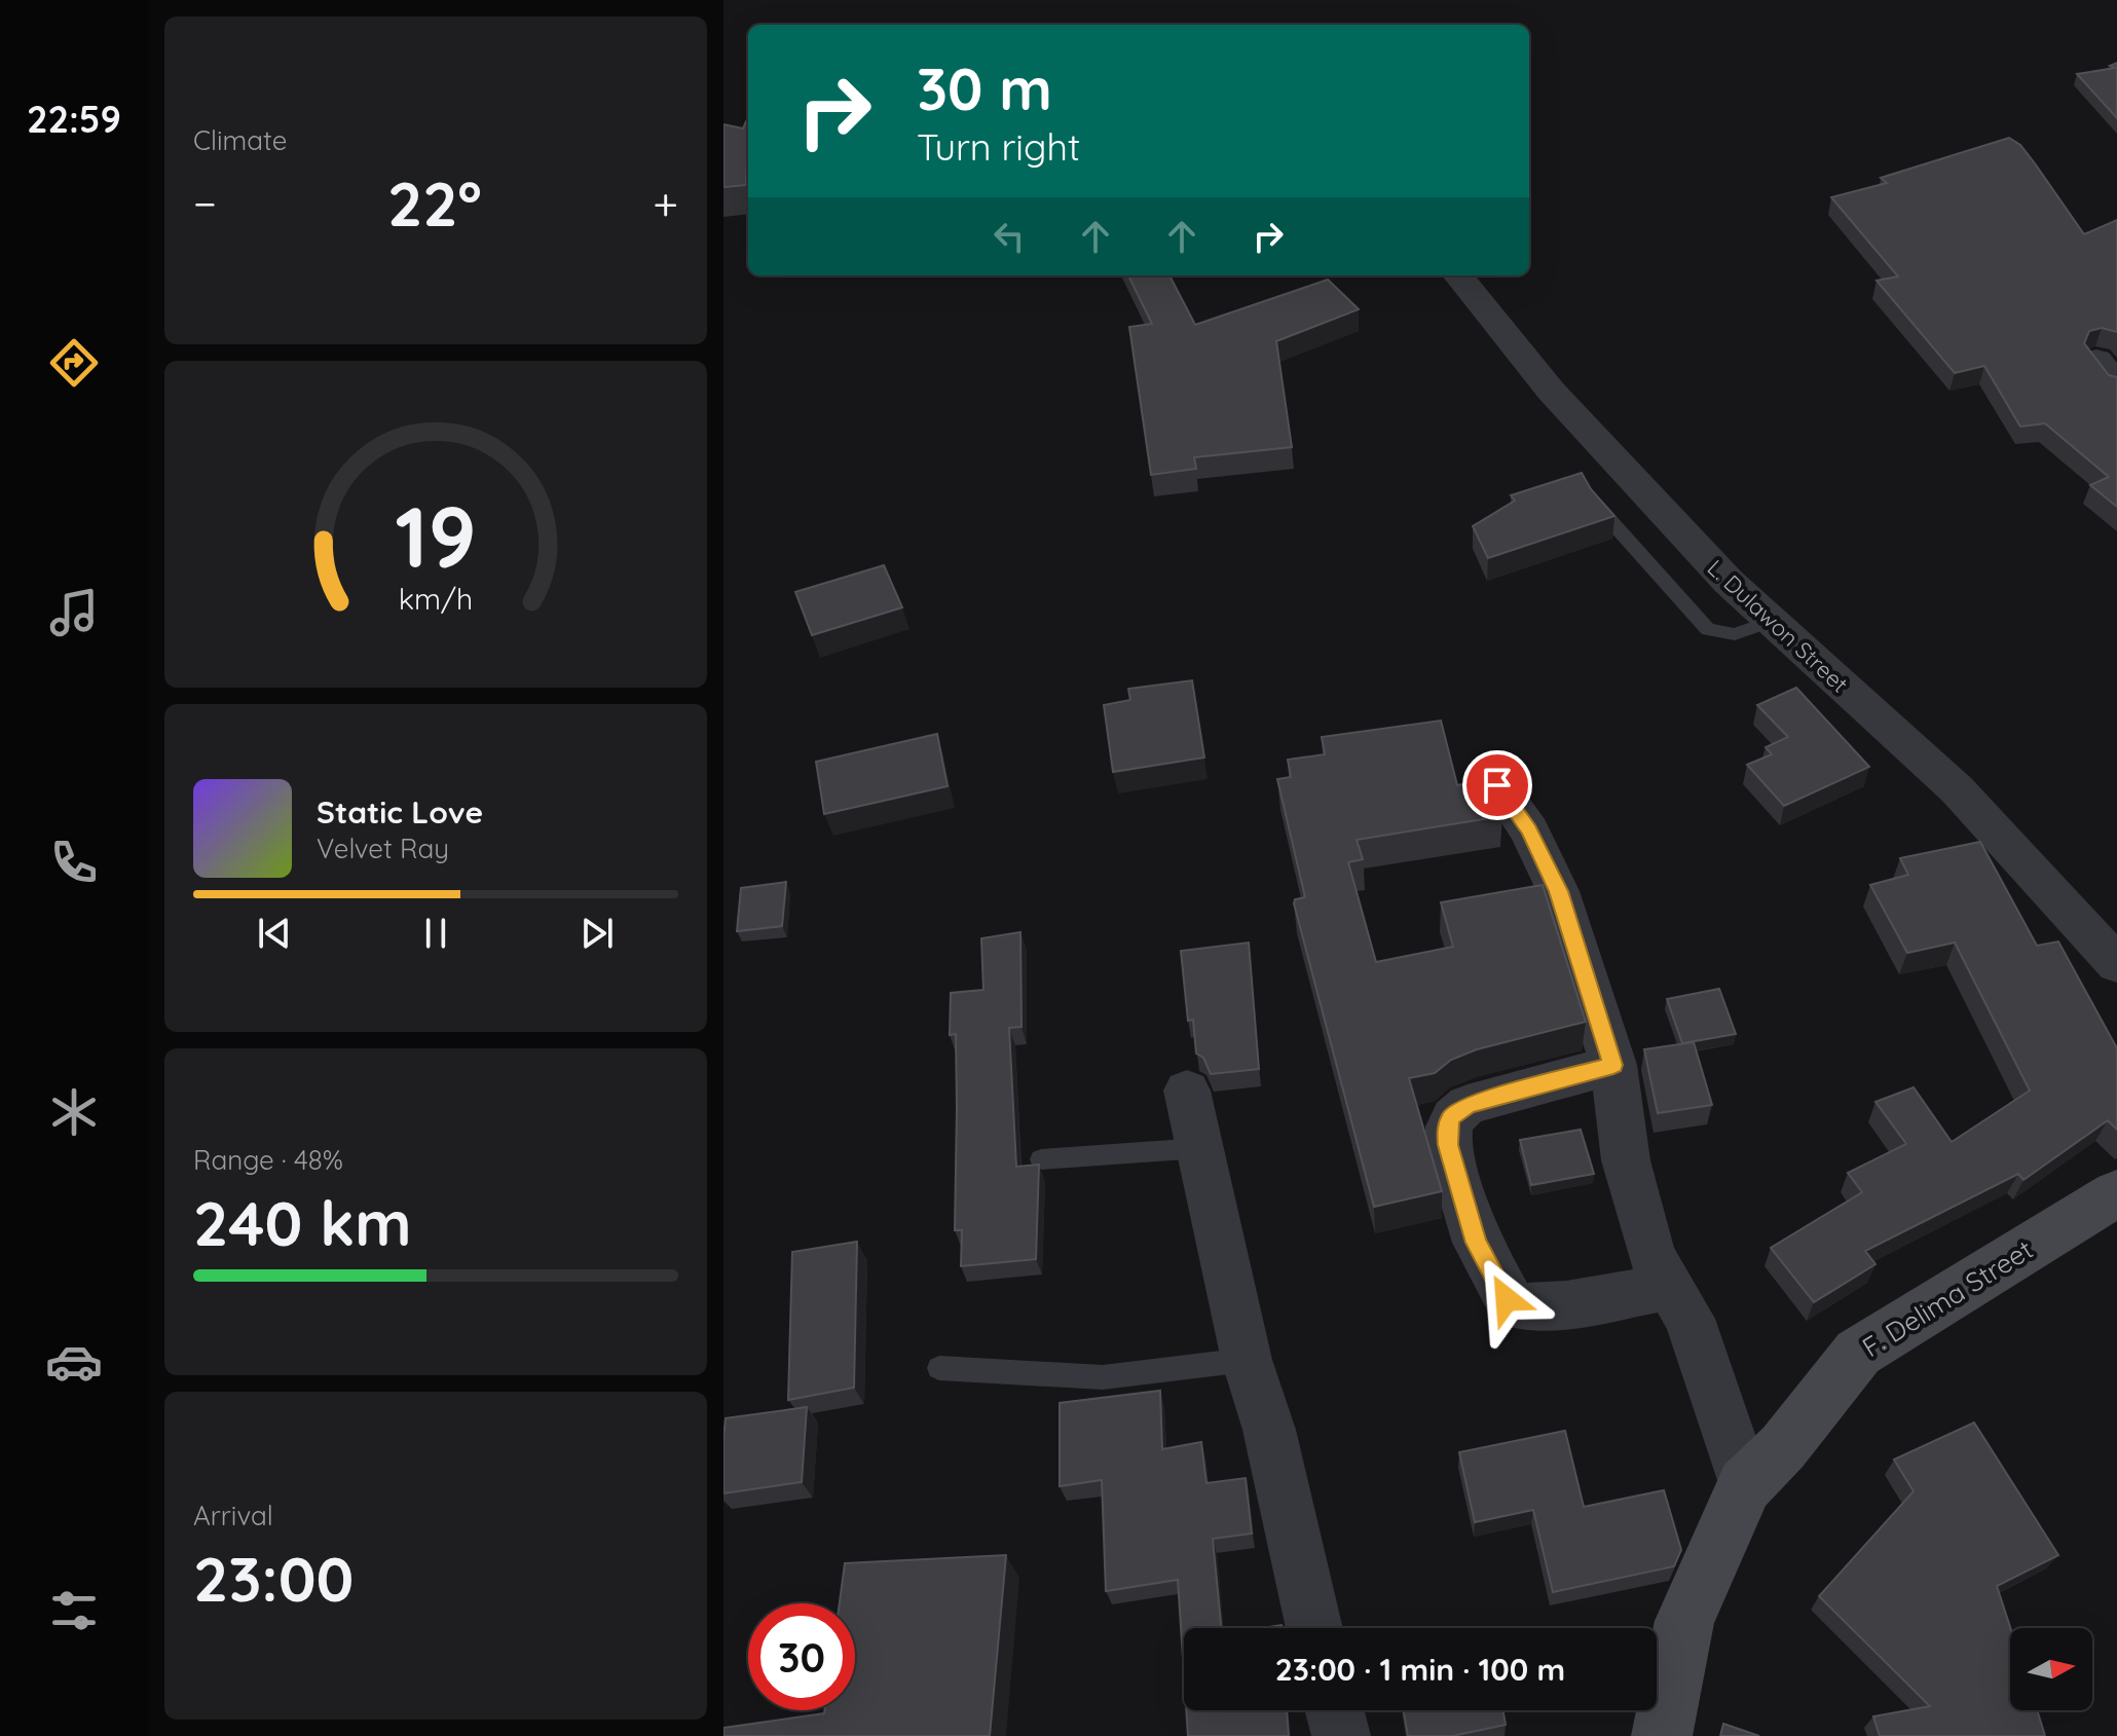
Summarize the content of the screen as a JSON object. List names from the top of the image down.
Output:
{
  "streets": {
    "street": ["L. Dulawon Street", "F. Delima Street"]
  },
  "north": "right",
  "page": {
    "tabs": "22:59",
    "tile": [
      "Climate",
      ["Range · 48%", "240 km"],
      ["Arrival", "23:00"]
    ],
    "turn": ["30 m", "Turn right"],
    "heat": ["−", "22°", "+"],
    "song": ["Static Love", "Velvet Ray"],
    "limit": "30",
    "trip": "23:00 · 1 min · 100 m",
    "gauge": ["19", "km/h"]
  }
}
